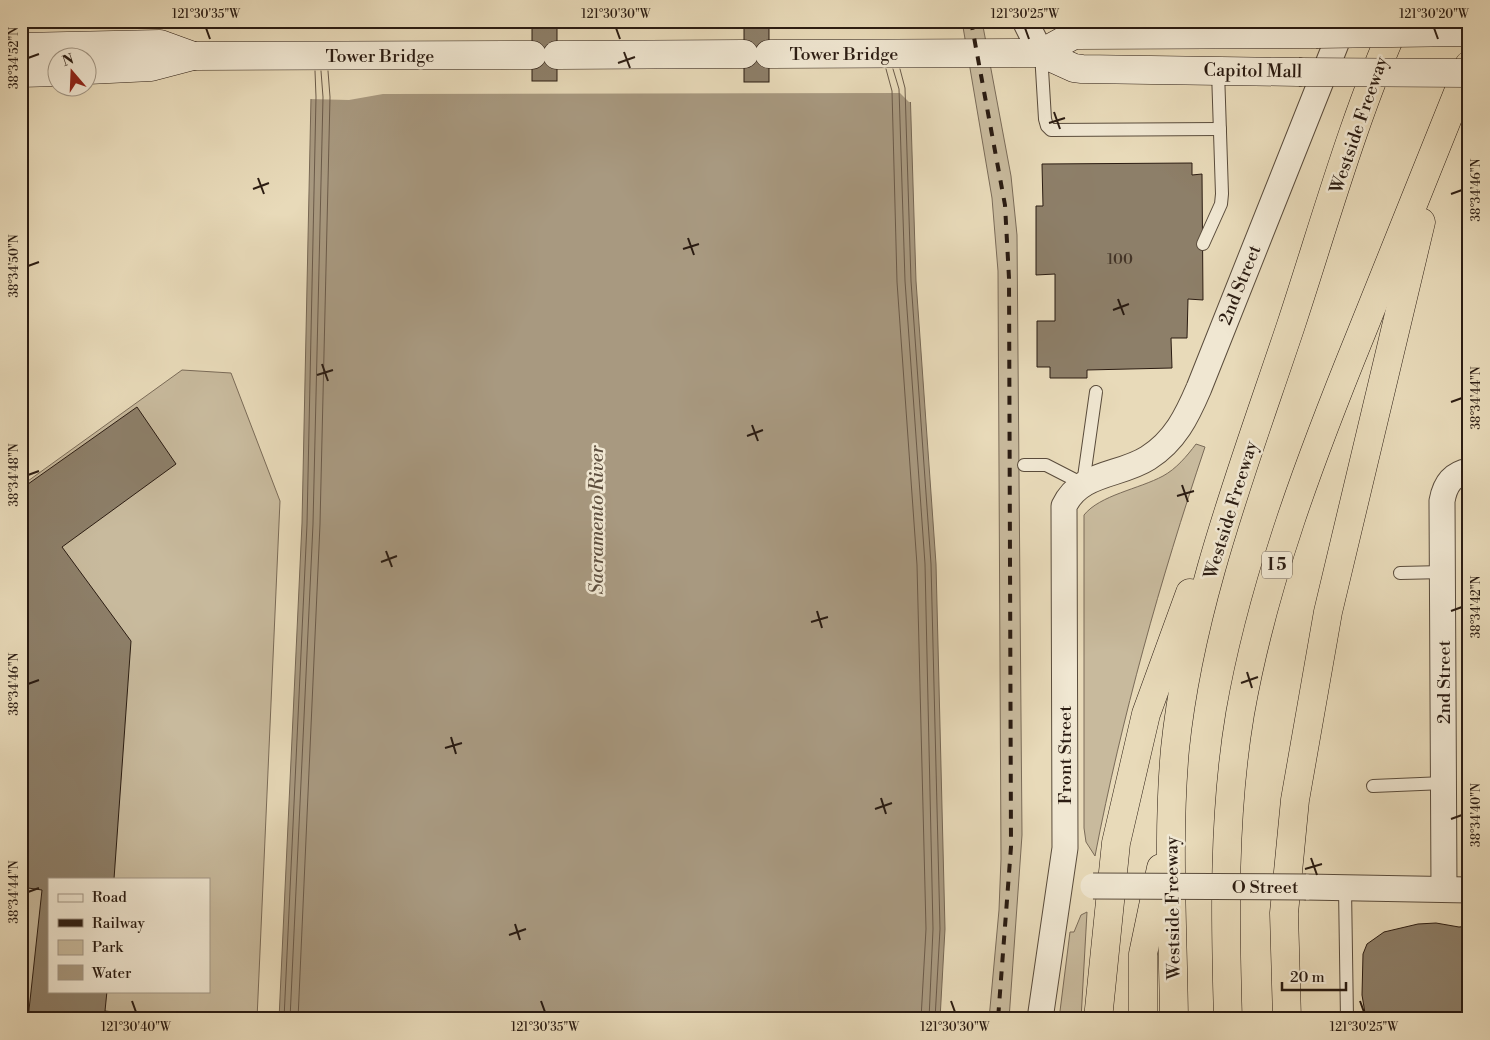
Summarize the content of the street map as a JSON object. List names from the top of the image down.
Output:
{
  "streets": {
    "highway": ["Westside Freeway", "I 5"],
    "main road": ["Tower Bridge", "Capitol Mall"],
    "street": ["2nd Street", "Front Street", "O Street"]
  },
  "crossings": [
    ["Tower Bridge", "Capitol Mall"],
    ["Capitol Mall", "2nd Street"],
    ["2nd Street", "Front Street"],
    ["2nd Street", "O Street"],
    ["Front Street", "O Street"]
  ],
  "water": ["Sacramento River"],
  "house_numbers": ["100"],
  "legend": [
    "Road",
    "Railway",
    "Park",
    "Water"
  ],
  "scale_bar": "20 m",
  "north": "top",
  "coordinates": [
    "121°30'35\"W",
    "121°30'30\"W",
    "121°30'25\"W",
    "121°30'20\"W",
    "38°34'52\"N",
    "38°34'46\"N",
    "38°34'50\"N",
    "38°34'44\"N",
    "38°34'48\"N",
    "38°34'42\"N",
    "38°34'40\"N",
    "121°30'40\"W"
  ]
}
